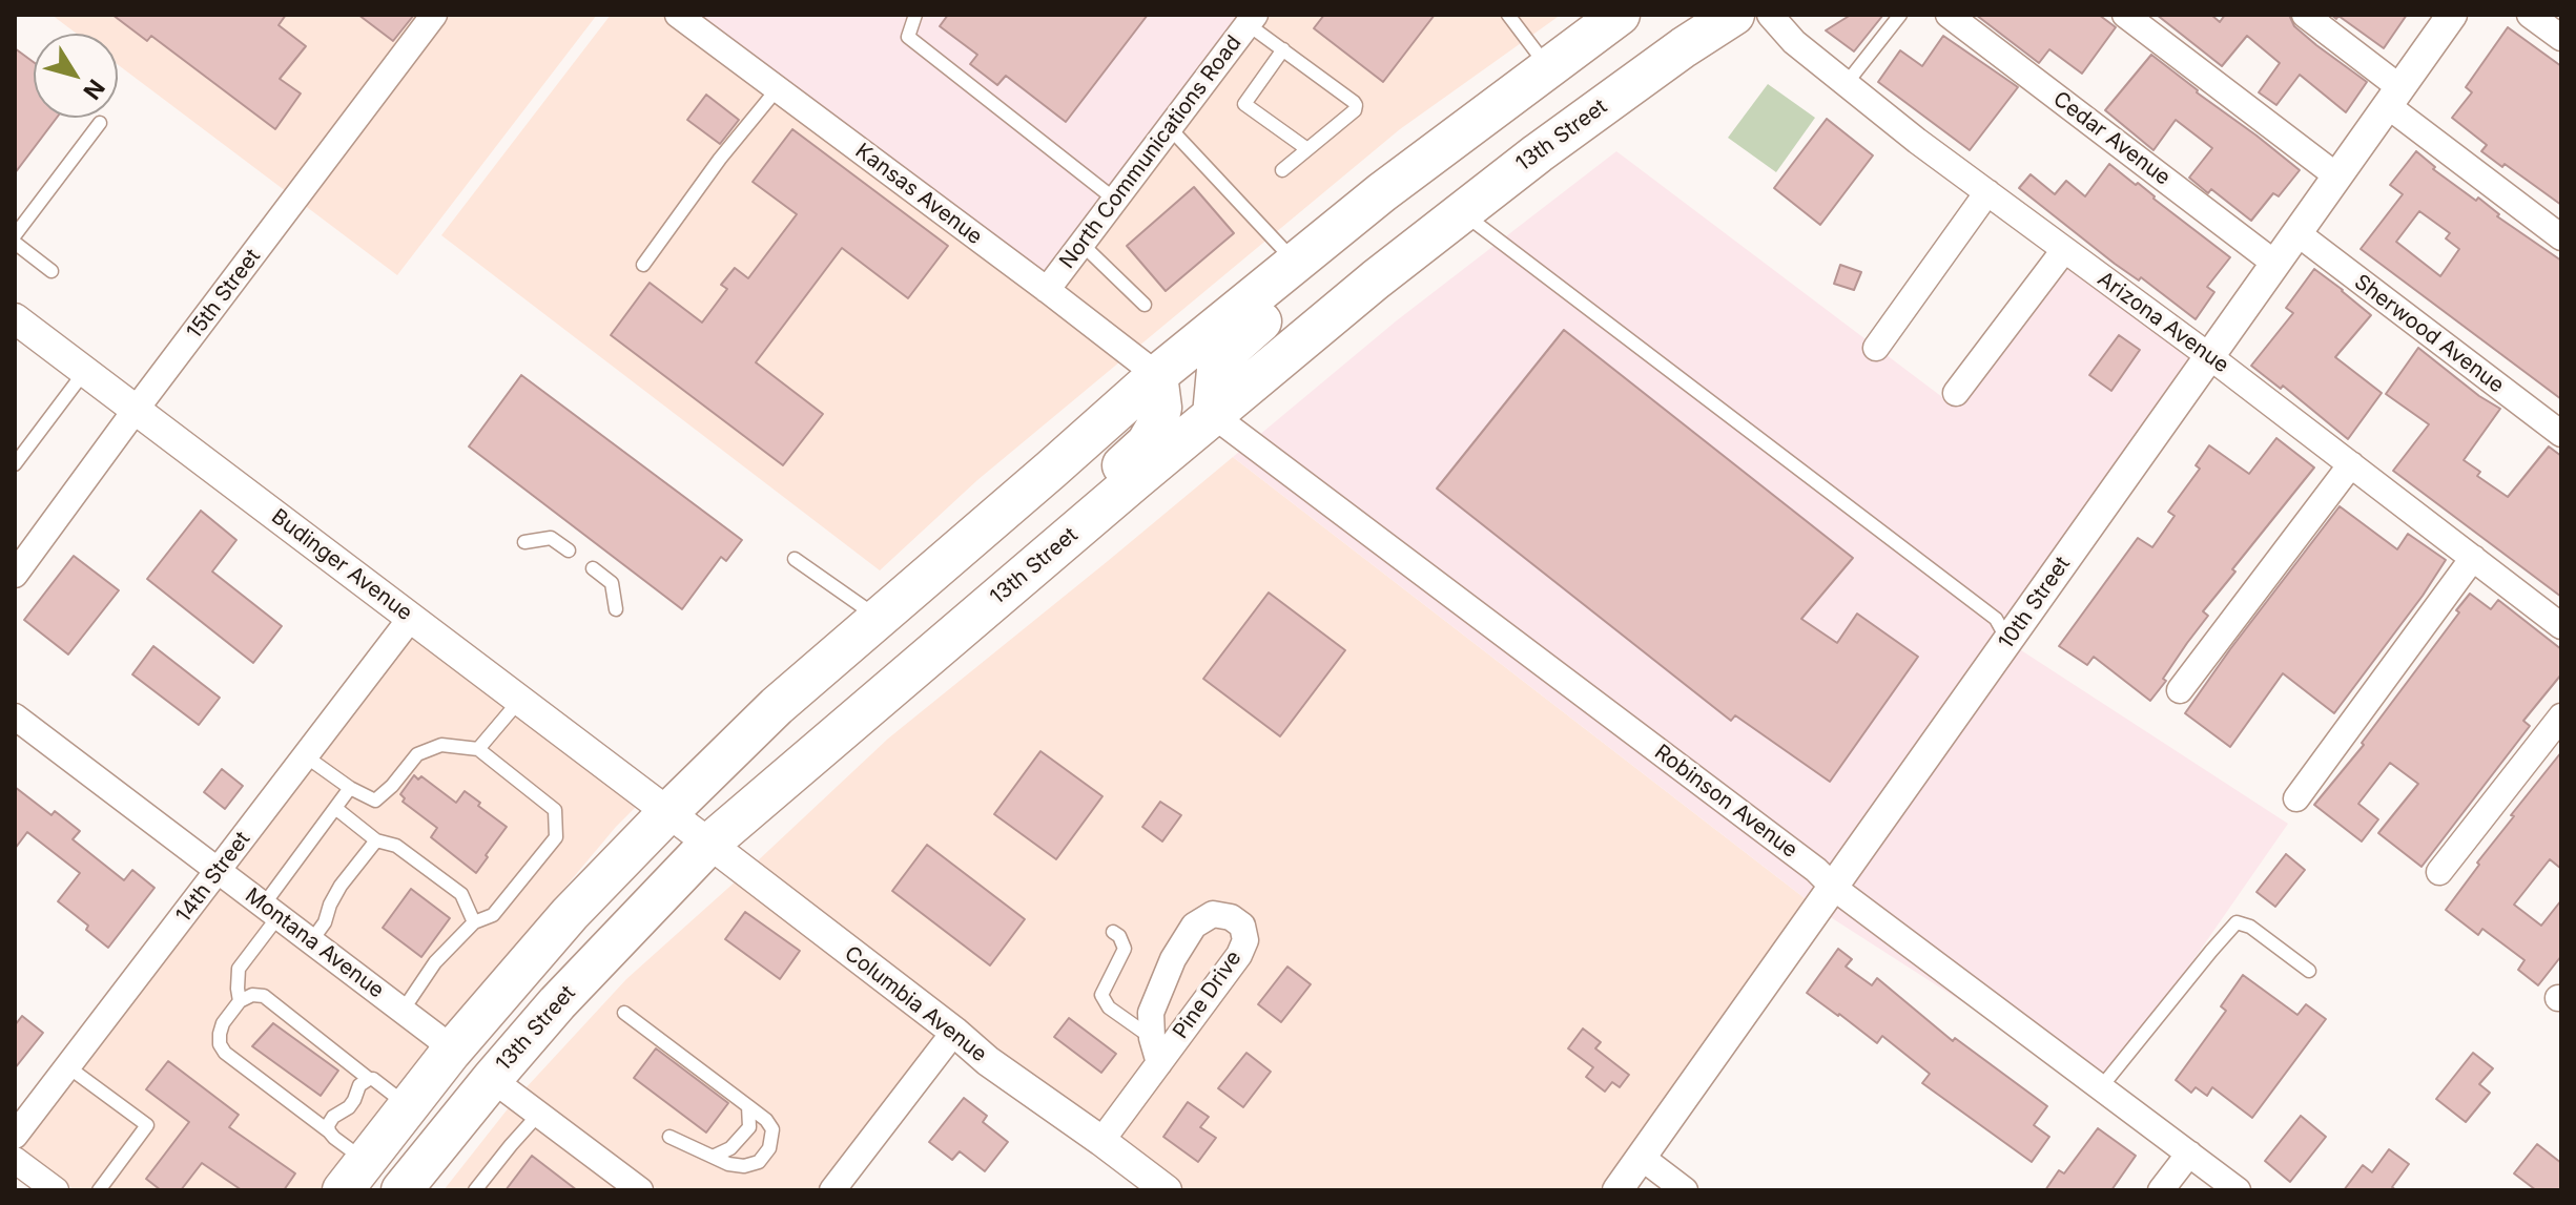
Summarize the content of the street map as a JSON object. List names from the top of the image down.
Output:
{
  "streets": {
    "highway": ["13th Street"],
    "street": [
      "Cedar Avenue",
      "North Communications Road",
      "Kansas Avenue",
      "15th Street",
      "Arizona Avenue",
      "Sherwood Avenue",
      "Budinger Avenue",
      "10th Street",
      "Robinson Avenue",
      "14th Street",
      "Montana Avenue",
      "Pine Drive",
      "Columbia Avenue"
    ]
  },
  "crossings": [
    ["13th Street", "Robinson Avenue"],
    ["13th Street", "Columbia Avenue"],
    ["Cedar Avenue", "10th Street"],
    ["North Communications Road", "Kansas Avenue"],
    ["15th Street", "Budinger Avenue"],
    ["Arizona Avenue", "10th Street"],
    ["Sherwood Avenue", "10th Street"],
    ["Budinger Avenue", "14th Street"],
    ["Budinger Avenue", "Columbia Avenue"],
    ["10th Street", "Robinson Avenue"],
    ["14th Street", "Montana Avenue"],
    ["Pine Drive", "Columbia Avenue"]
  ],
  "north": "bottom right"
}
